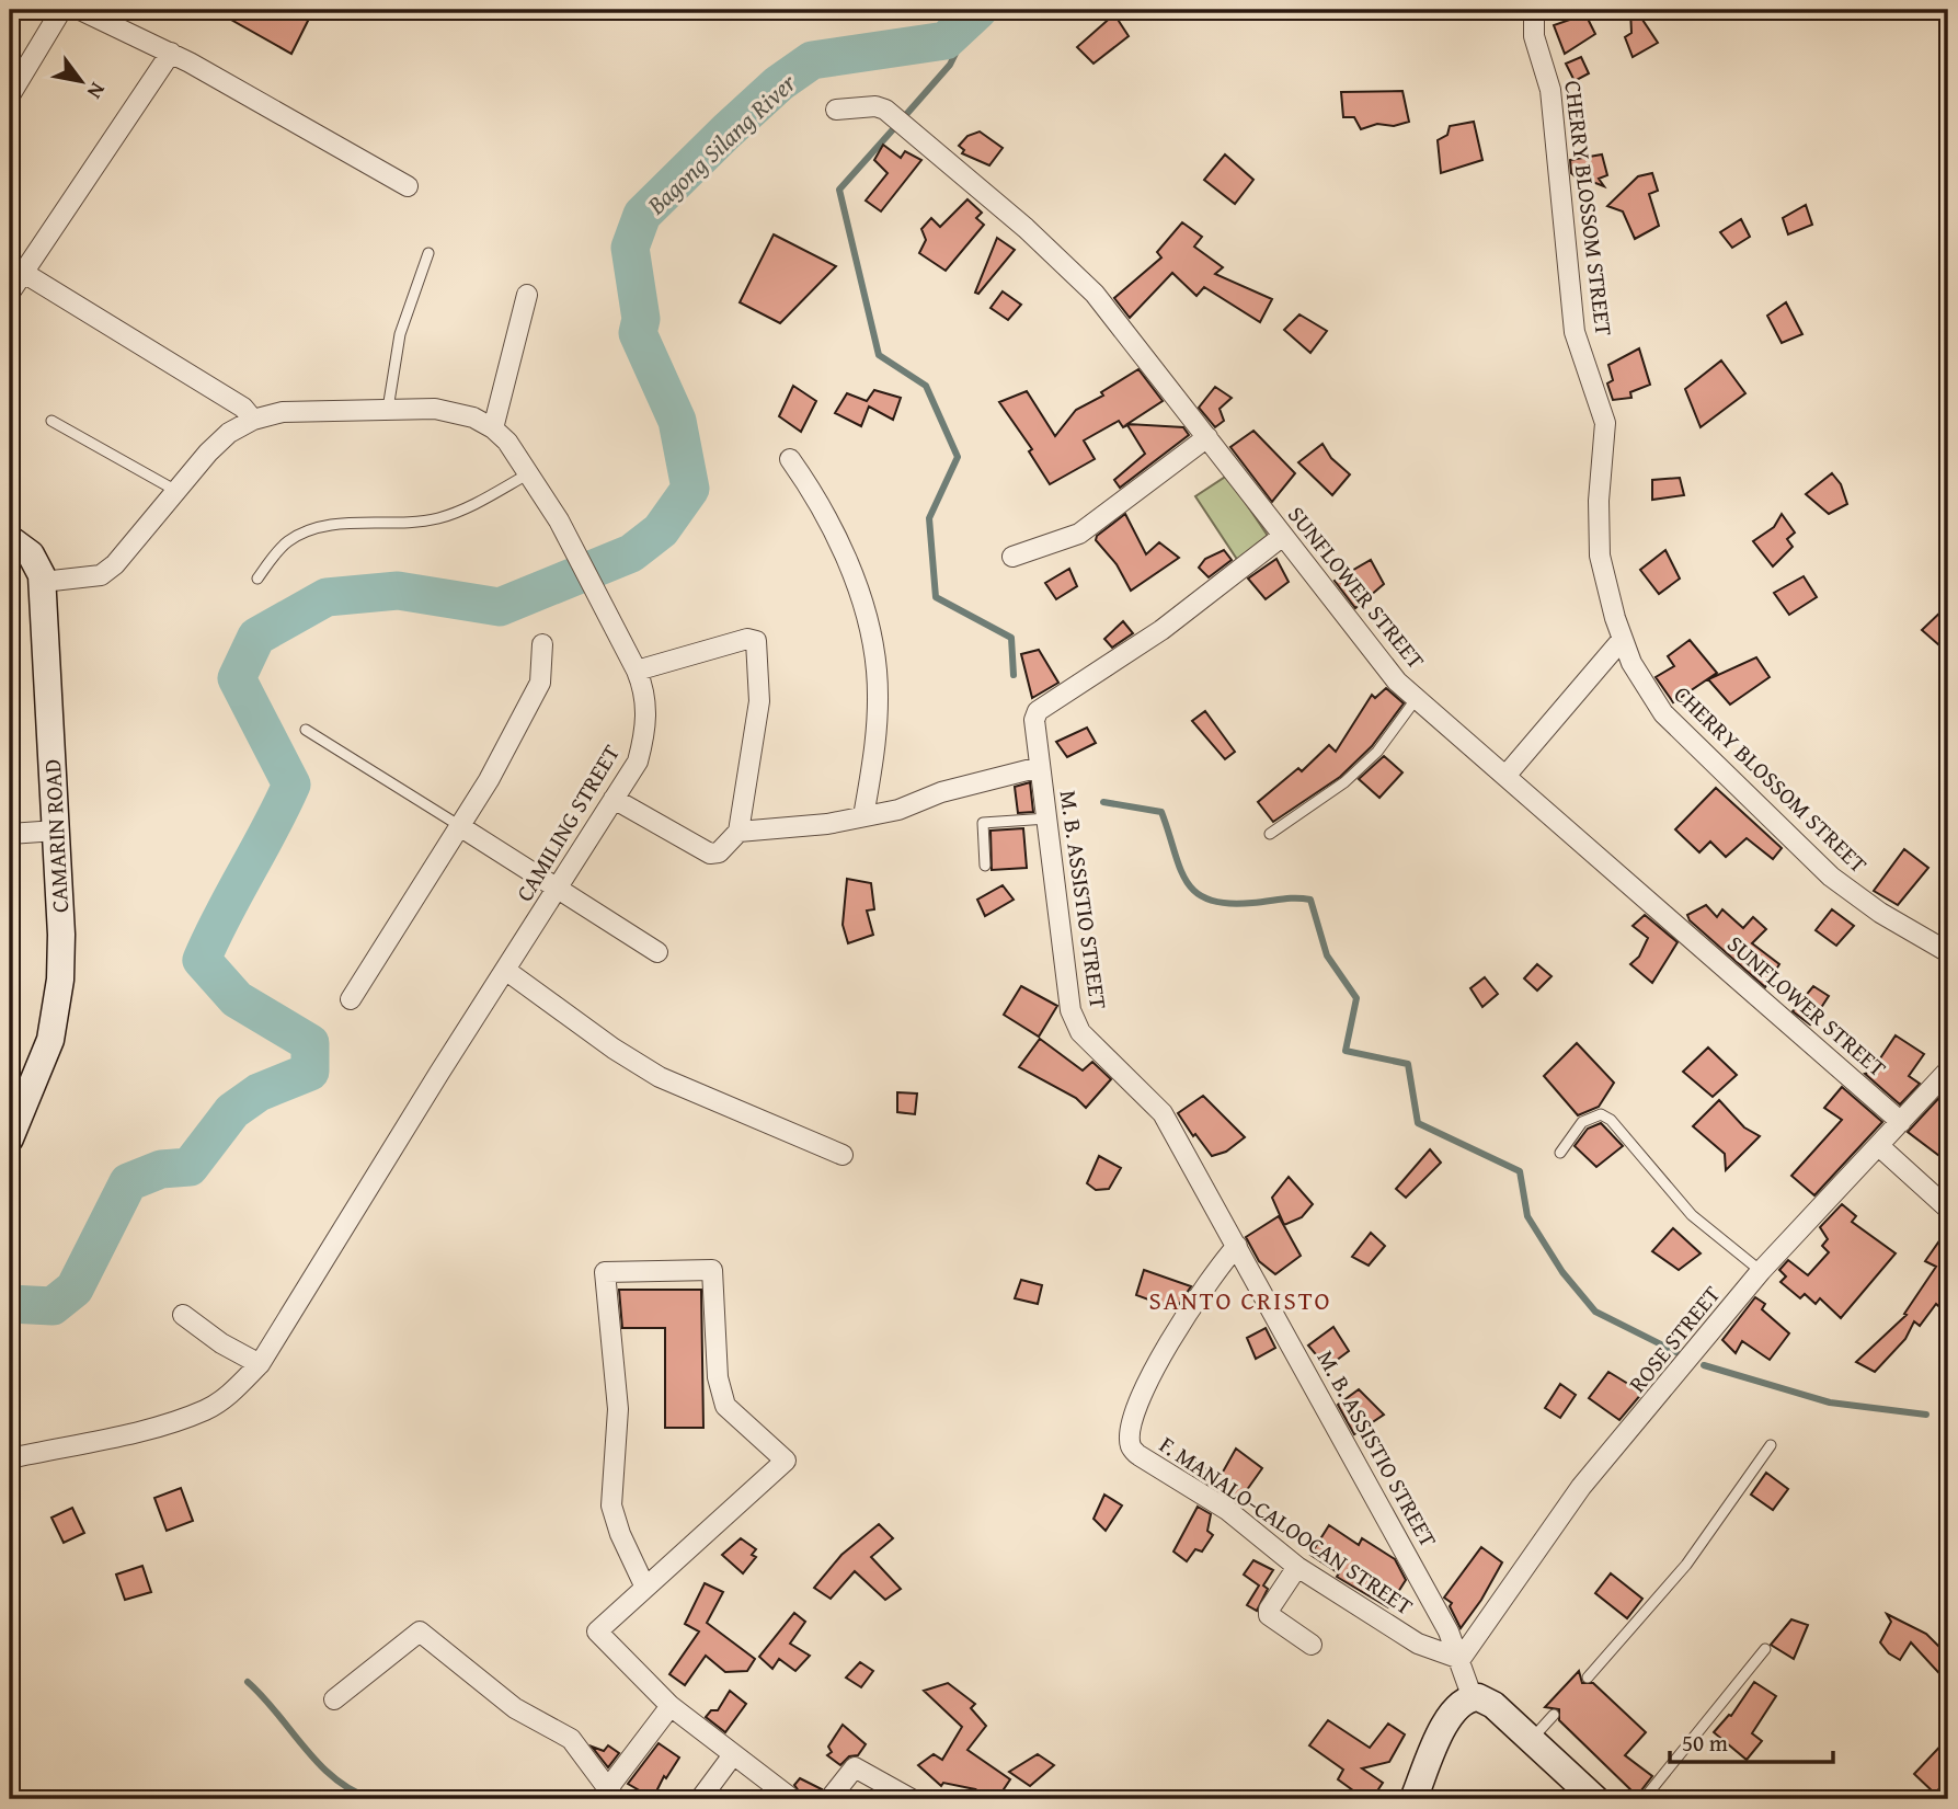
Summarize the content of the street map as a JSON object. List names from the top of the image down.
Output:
{
  "streets": {
    "main road": ["CAMARIN ROAD"],
    "street": [
      "CHERRY BLOSSOM STREET",
      "SUNFLOWER STREET",
      "CAMILING STREET",
      "M. B. ASSISTIO STREET",
      "ROSE STREET",
      "F. MANALO-CALOOCAN STREET"
    ]
  },
  "crossings": [
    ["SUNFLOWER STREET", "M. B. ASSISTIO STREET"],
    ["SUNFLOWER STREET", "ROSE STREET"],
    ["CAMILING STREET", "CAMARIN ROAD"],
    ["M. B. ASSISTIO STREET", "ROSE STREET"],
    ["M. B. ASSISTIO STREET", "F. MANALO-CALOOCAN STREET"],
    ["ROSE STREET", "F. MANALO-CALOOCAN STREET"]
  ],
  "districts": ["SANTO CRISTO"],
  "water": ["Bagong Silang River"],
  "scale_bar": "50 m",
  "north": "bottom right"
}
